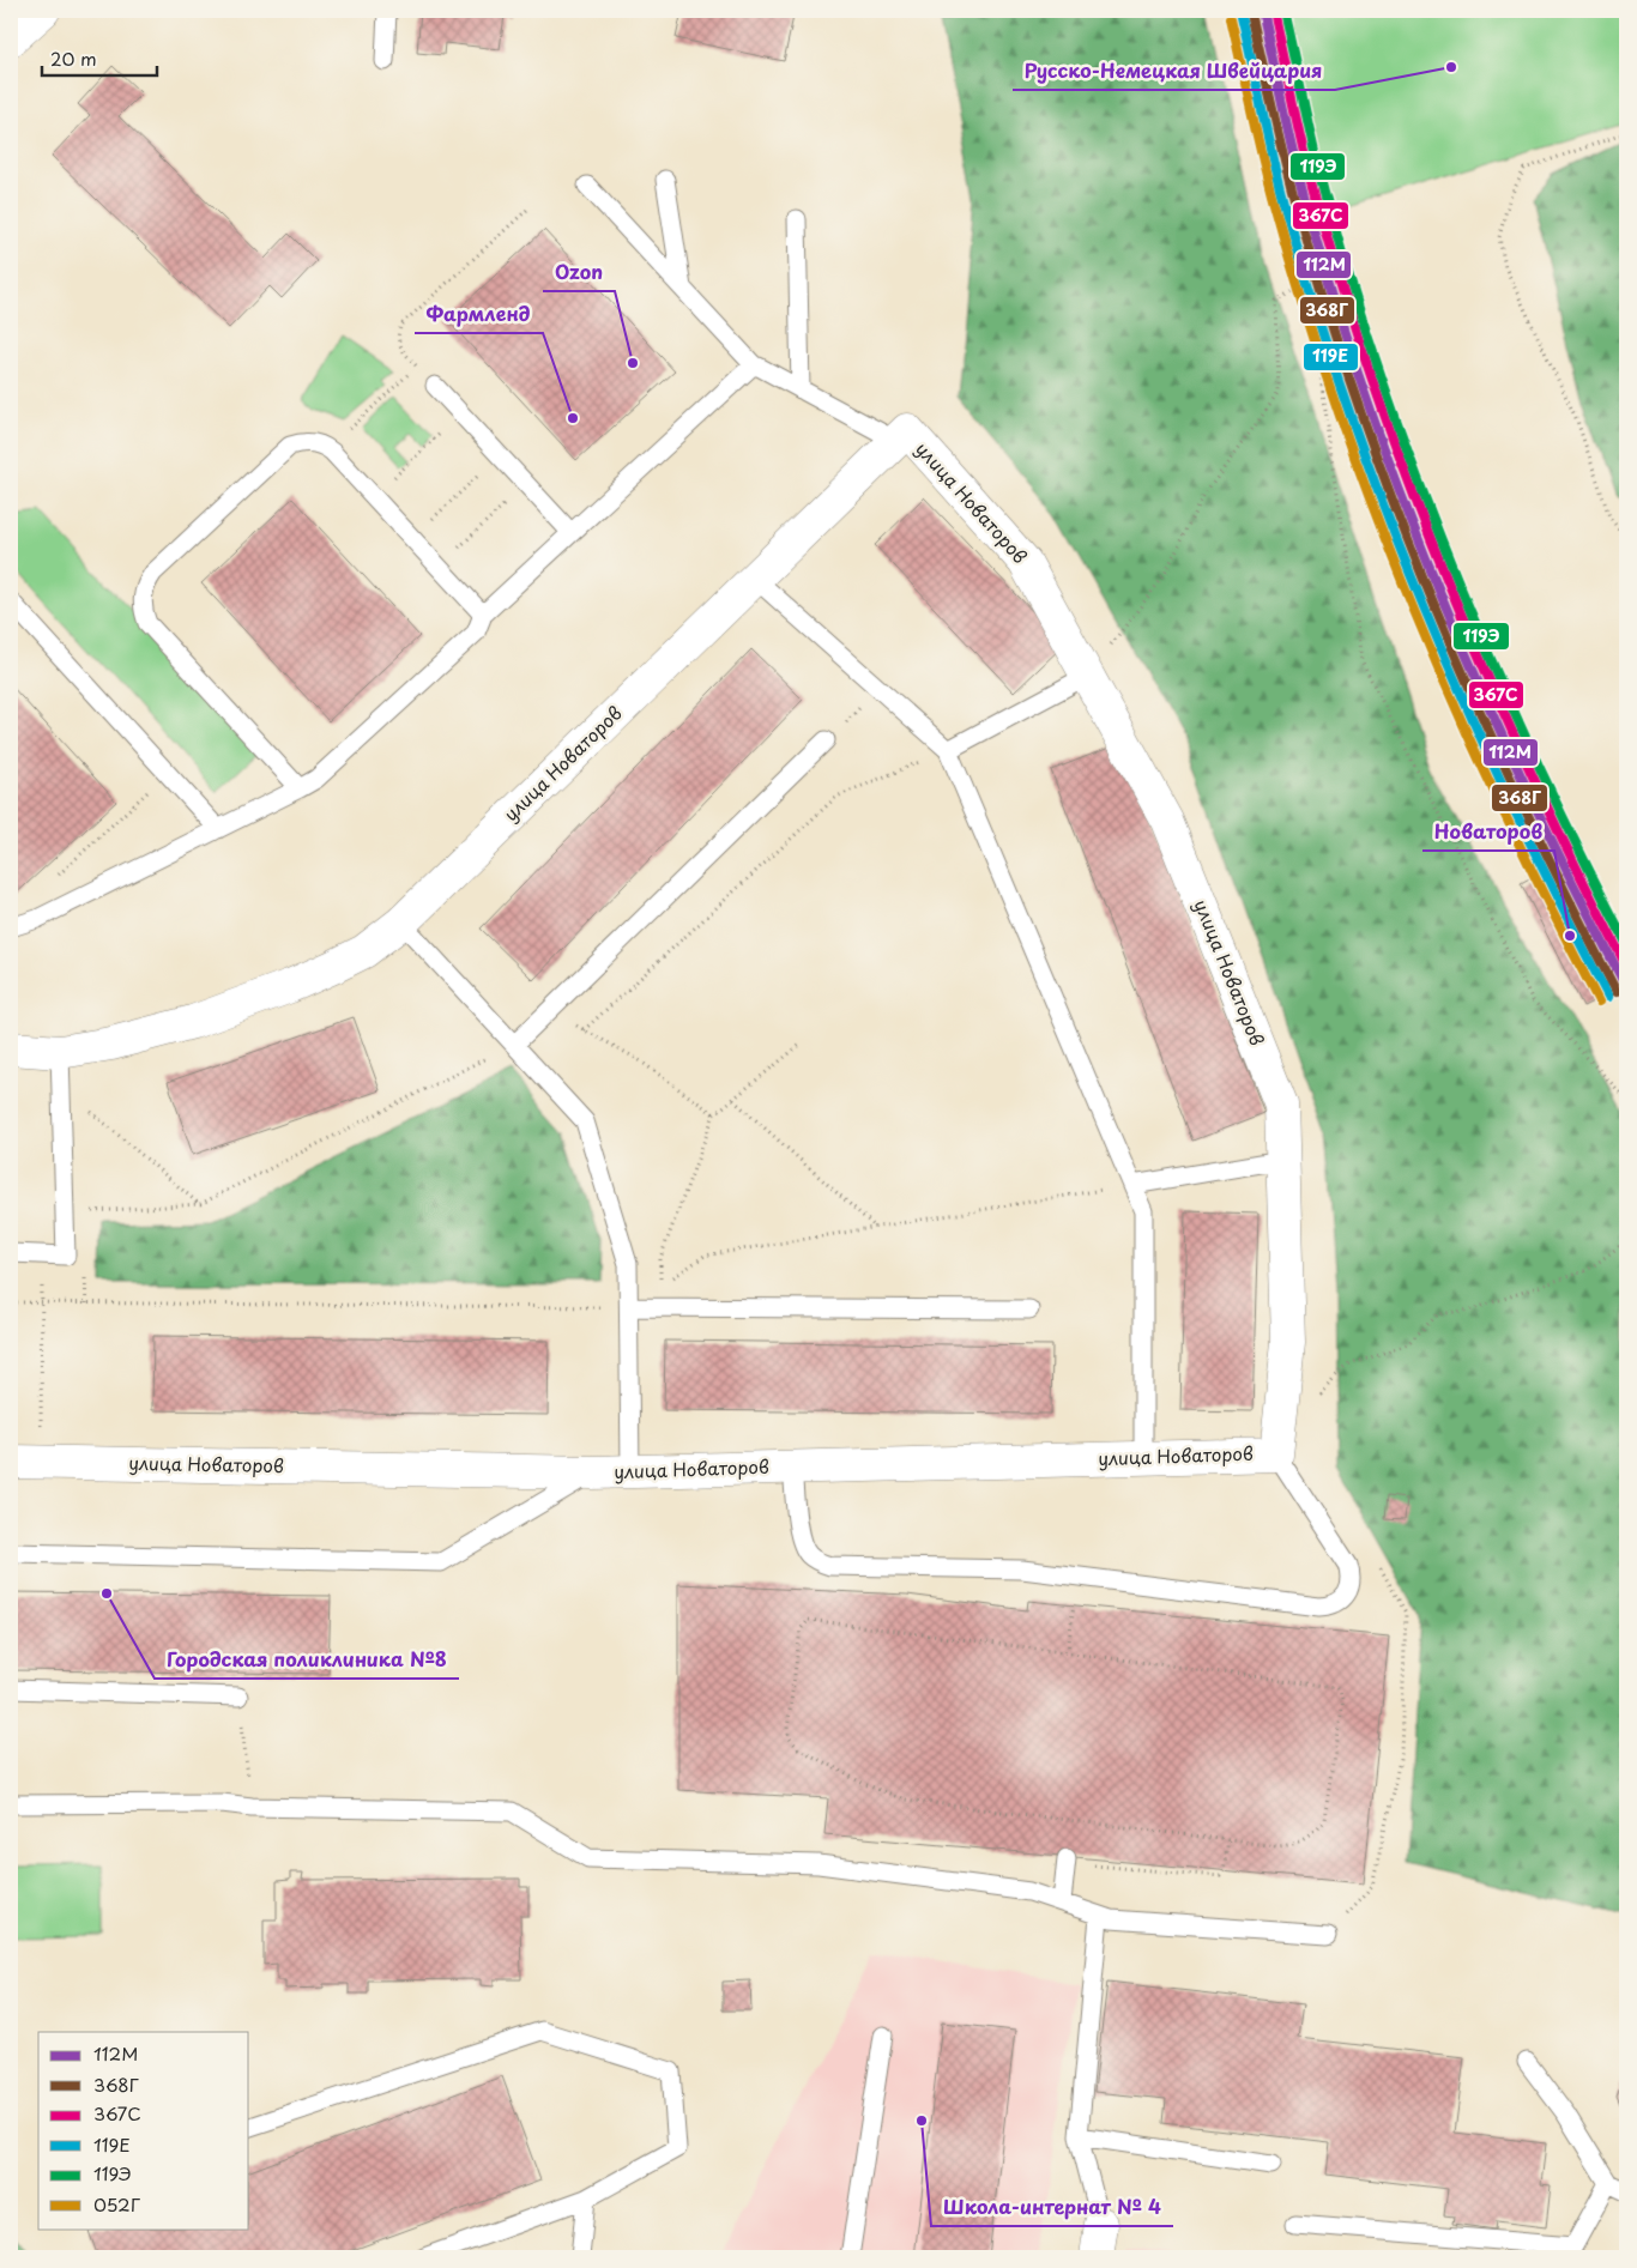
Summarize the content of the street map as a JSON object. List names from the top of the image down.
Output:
{
  "streets": {
    "street": ["улица Новаторов"]
  },
  "places": [
    "Русско-Немецкая Швейцария",
    "Ozon",
    "Фармленд",
    "Новаторов",
    "Городская поликлиника №8",
    "Школа-интернат № 4"
  ],
  "lines": [
    "transit line 112М",
    "transit line 367С",
    "transit line 119Э",
    "transit line 368Г",
    "transit line 119Е",
    "transit line 052Г"
  ],
  "legend": [
    "112М",
    "368Г",
    "367С",
    "119Е",
    "119Э",
    "052Г"
  ],
  "scale_bar": "20 m"
}
